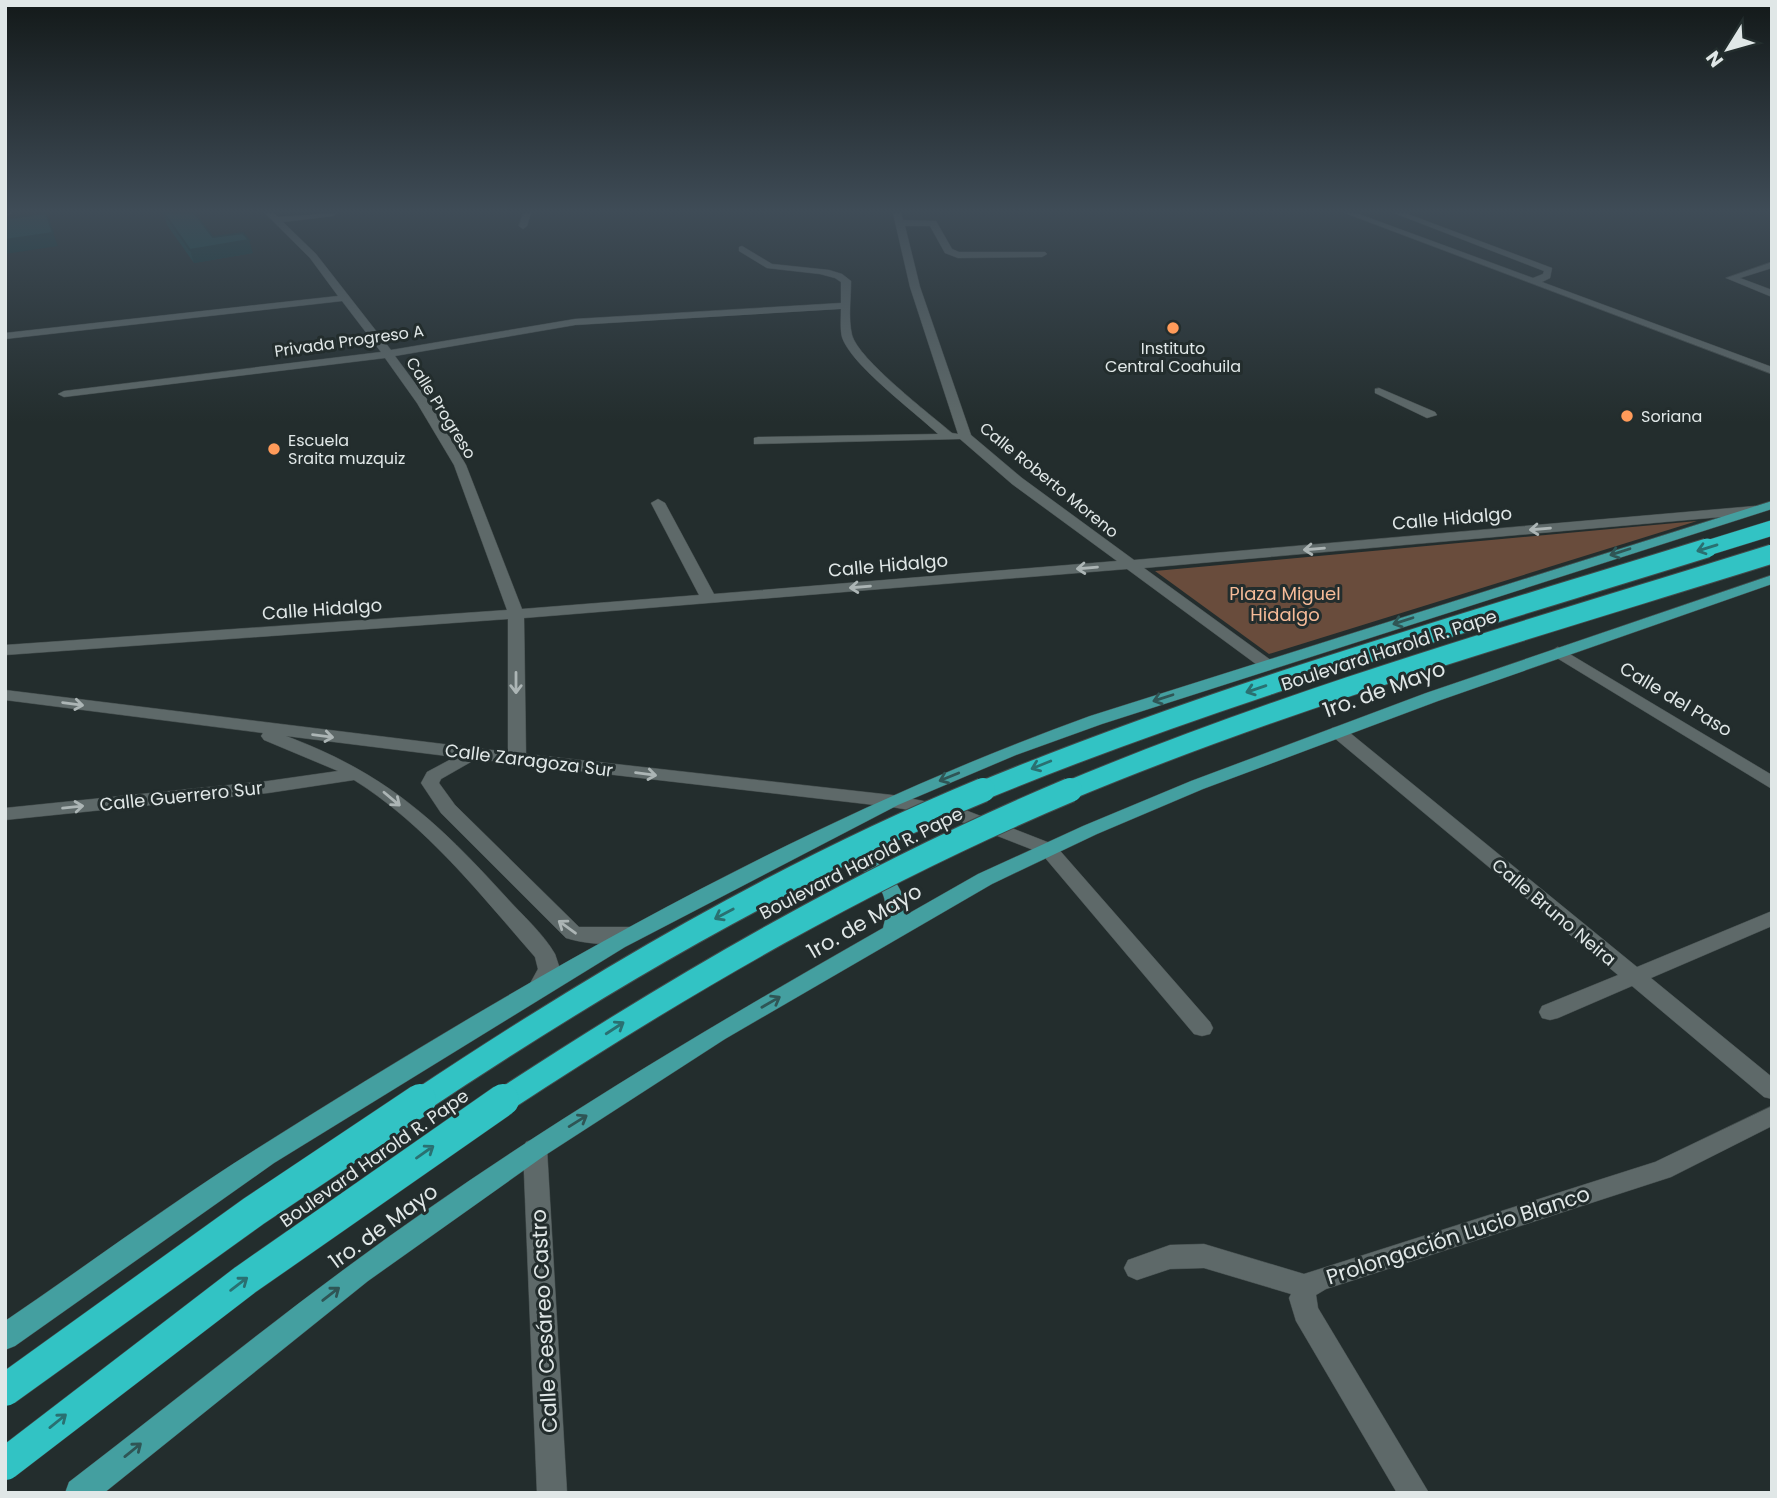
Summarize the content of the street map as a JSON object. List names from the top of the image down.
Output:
{
  "streets": {
    "highway": ["Boulevard Harold R. Pape"],
    "main road": ["1ro. de Mayo"],
    "street": [
      "Privada Progreso A",
      "Calle Progreso",
      "Calle Roberto Moreno",
      "Calle Hidalgo",
      "Calle del Paso",
      "Calle Zaragoza Sur",
      "Calle Guerrero Sur",
      "Calle Bruno Neira",
      "Prolongación Lucio Blanco",
      "Calle Cesáreo Castro"
    ]
  },
  "crossings": [
    ["Privada Progreso A", "Calle Progreso"],
    ["Calle Progreso", "Calle Hidalgo"],
    ["Calle Roberto Moreno", "Calle Hidalgo"],
    ["1ro. de Mayo", "Calle del Paso"],
    ["1ro. de Mayo", "Calle Zaragoza Sur"],
    ["1ro. de Mayo", "Calle Bruno Neira"],
    ["1ro. de Mayo", "Calle Cesáreo Castro"]
  ],
  "one_way": ["Calle Hidalgo", "Calle Zaragoza Sur", "Calle Guerrero Sur"],
  "parks": ["Plaza Miguel Hidalgo"],
  "places": ["Instituto Central Coahuila", "Soriana", "Escuela Sraita muzquiz"],
  "north": "bottom left"
}
